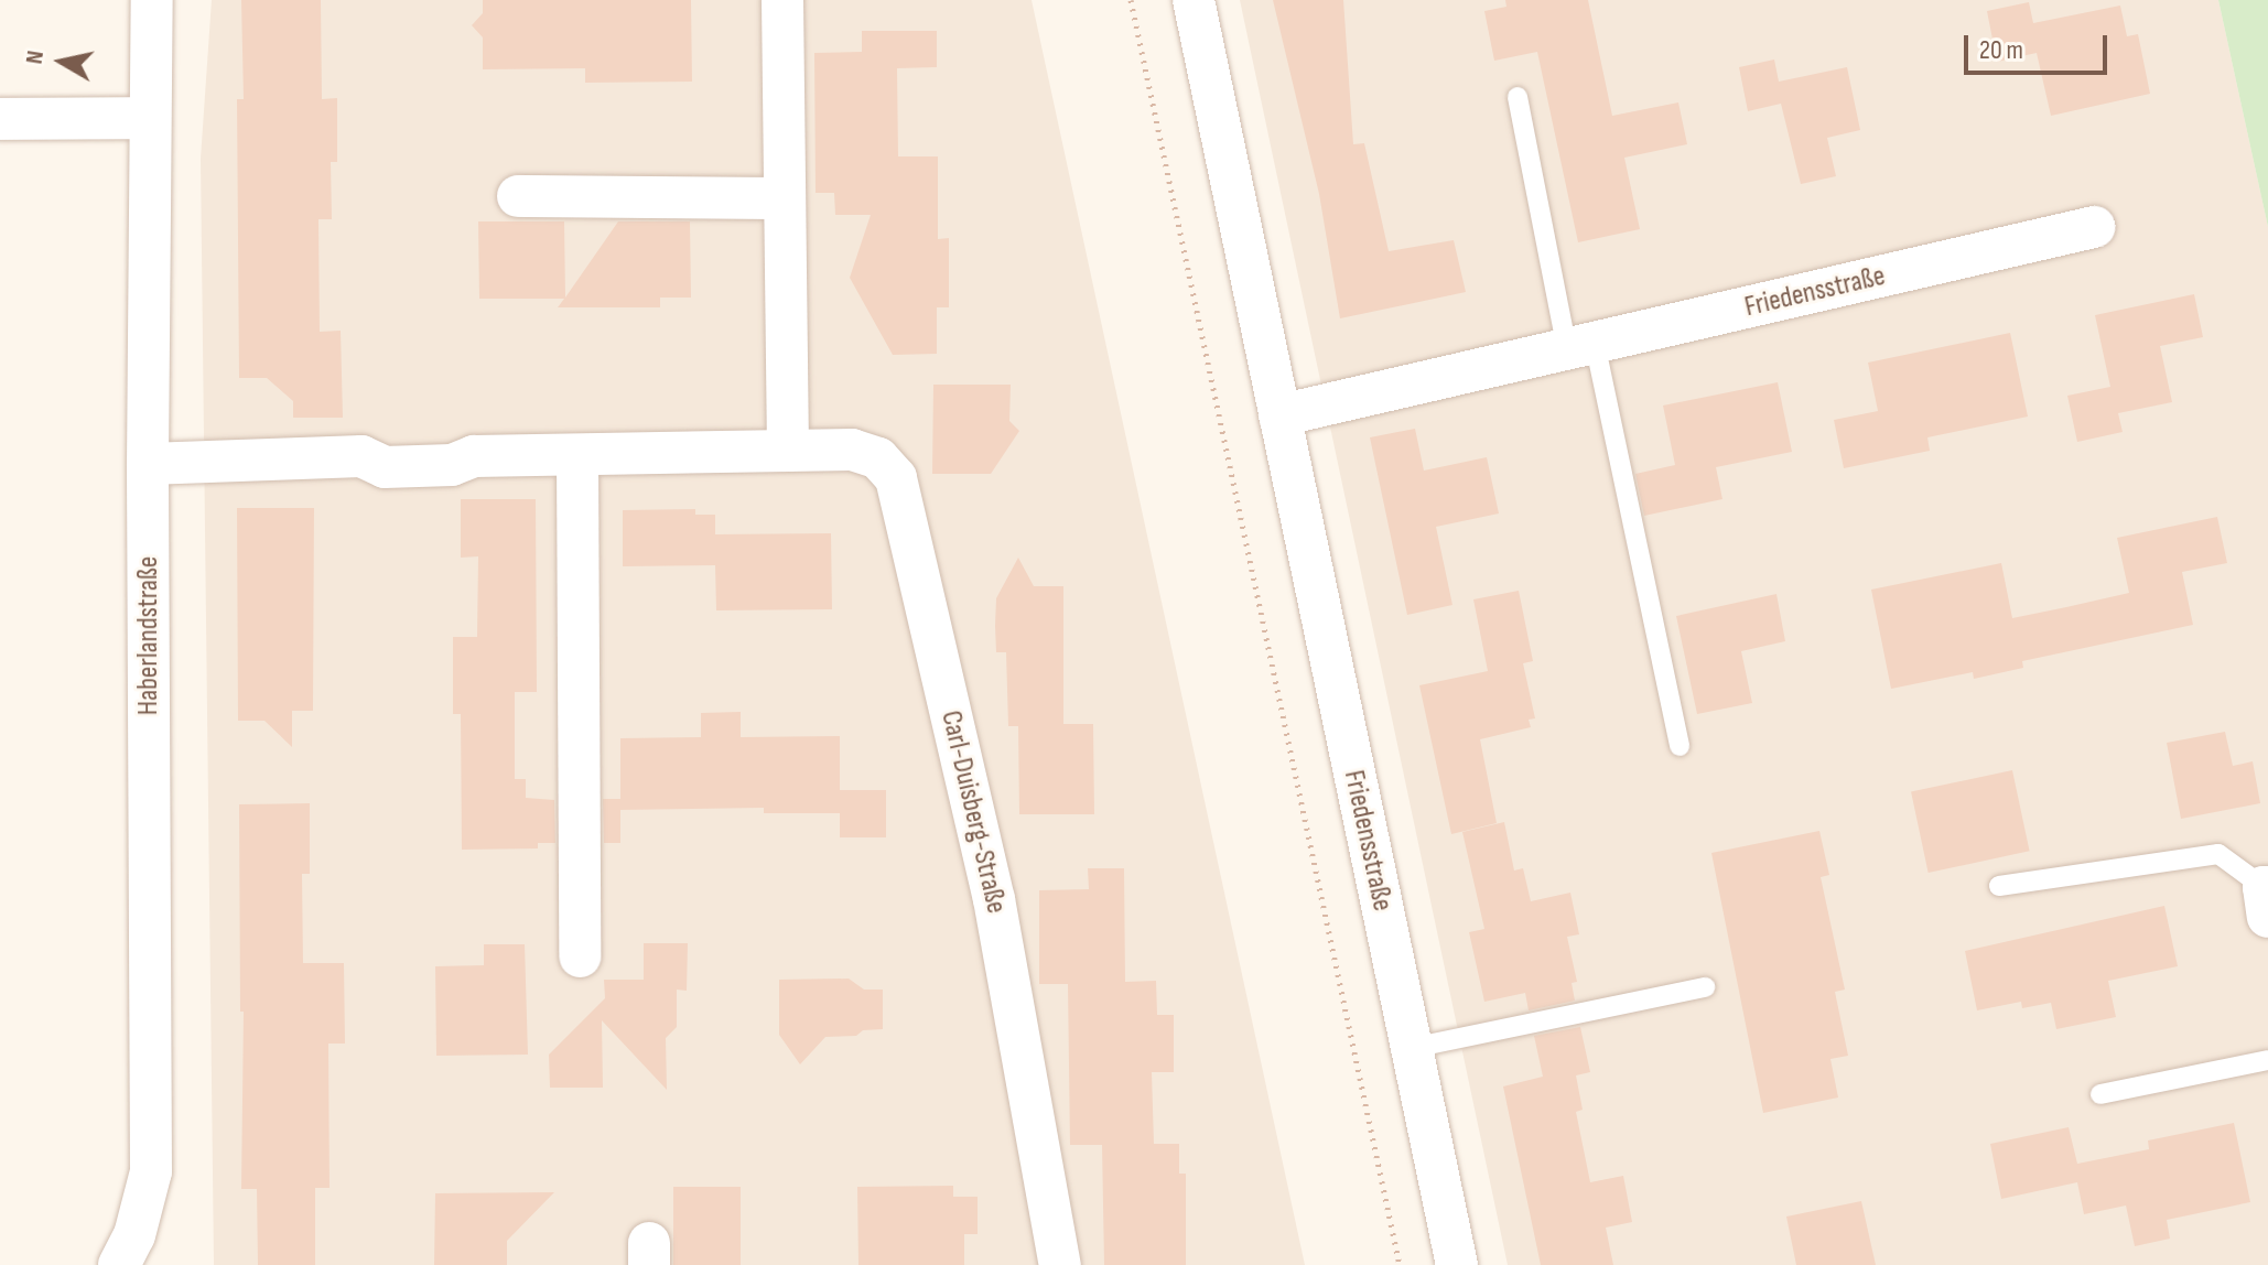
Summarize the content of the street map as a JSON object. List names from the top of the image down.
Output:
{
  "streets": {
    "street": ["Friedensstraße", "Haberlandstraße", "Carl-Duisberg-Straße"]
  },
  "crossings": [
    ["Haberlandstraße", "Carl-Duisberg-Straße"]
  ],
  "scale_bar": "20 m",
  "north": "left"
}
